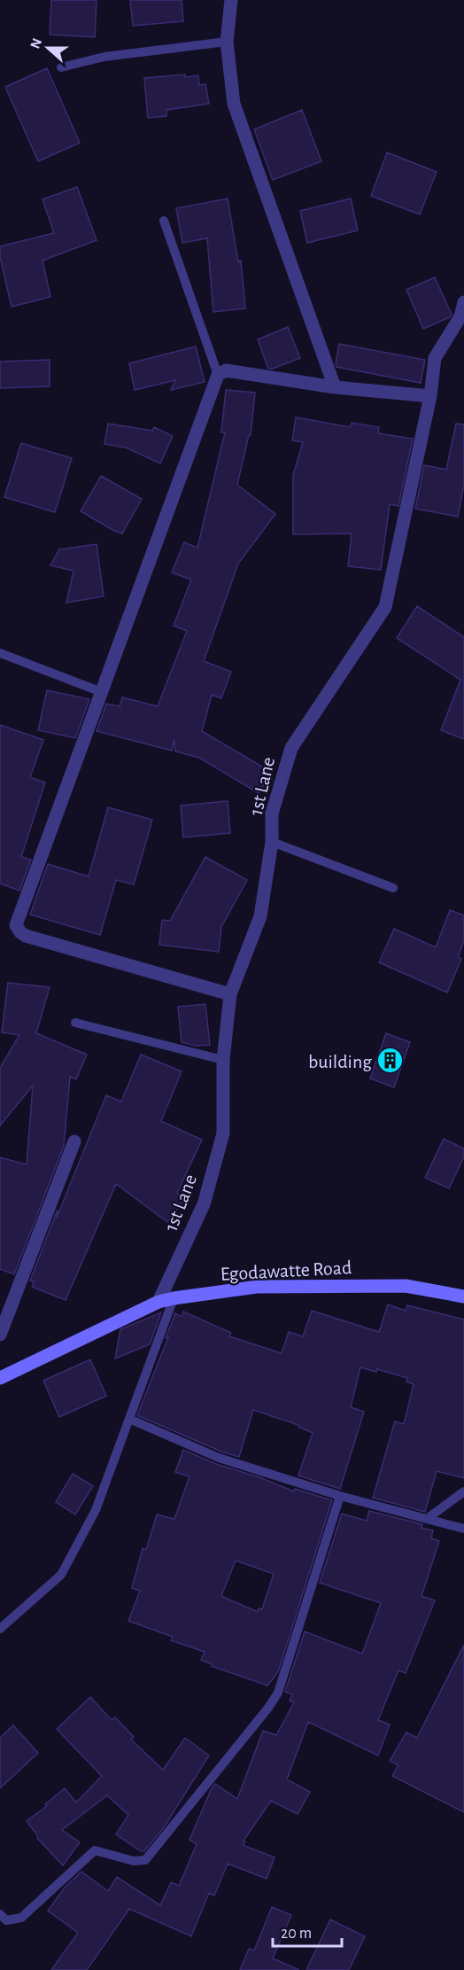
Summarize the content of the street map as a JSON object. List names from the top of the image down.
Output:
{
  "streets": {
    "street": ["1st Lane", "Egodawatte Road"]
  },
  "crossings": [
    ["1st Lane", "Egodawatte Road"]
  ],
  "places": {
    "building": ["building"]
  },
  "scale_bar": "20 m",
  "north": "left"
}
